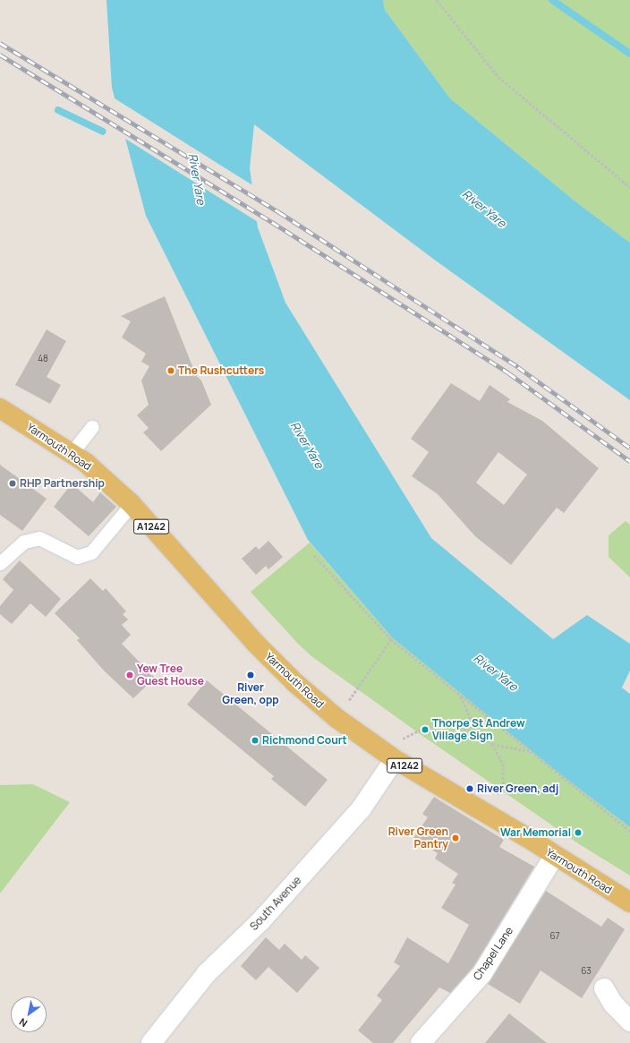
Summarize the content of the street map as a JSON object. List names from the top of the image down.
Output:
{
  "streets": {
    "main road": ["Yarmouth Road", "A1242"],
    "street": ["South Avenue", "Chapel Lane"]
  },
  "crossings": [
    ["Yarmouth Road", "South Avenue"],
    ["Yarmouth Road", "Chapel Lane"]
  ],
  "water": ["River Yare"],
  "places": [
    "The Rushcutters",
    "RHP Partnership",
    "Yew Tree Guest House",
    "River Green, opp",
    "Thorpe St Andrew Village Sign",
    "Richmond Court",
    "River Green, adj",
    "War Memorial",
    "River Green Pantry"
  ],
  "house_numbers": ["48", "67", "63"],
  "north": "bottom left"
}
